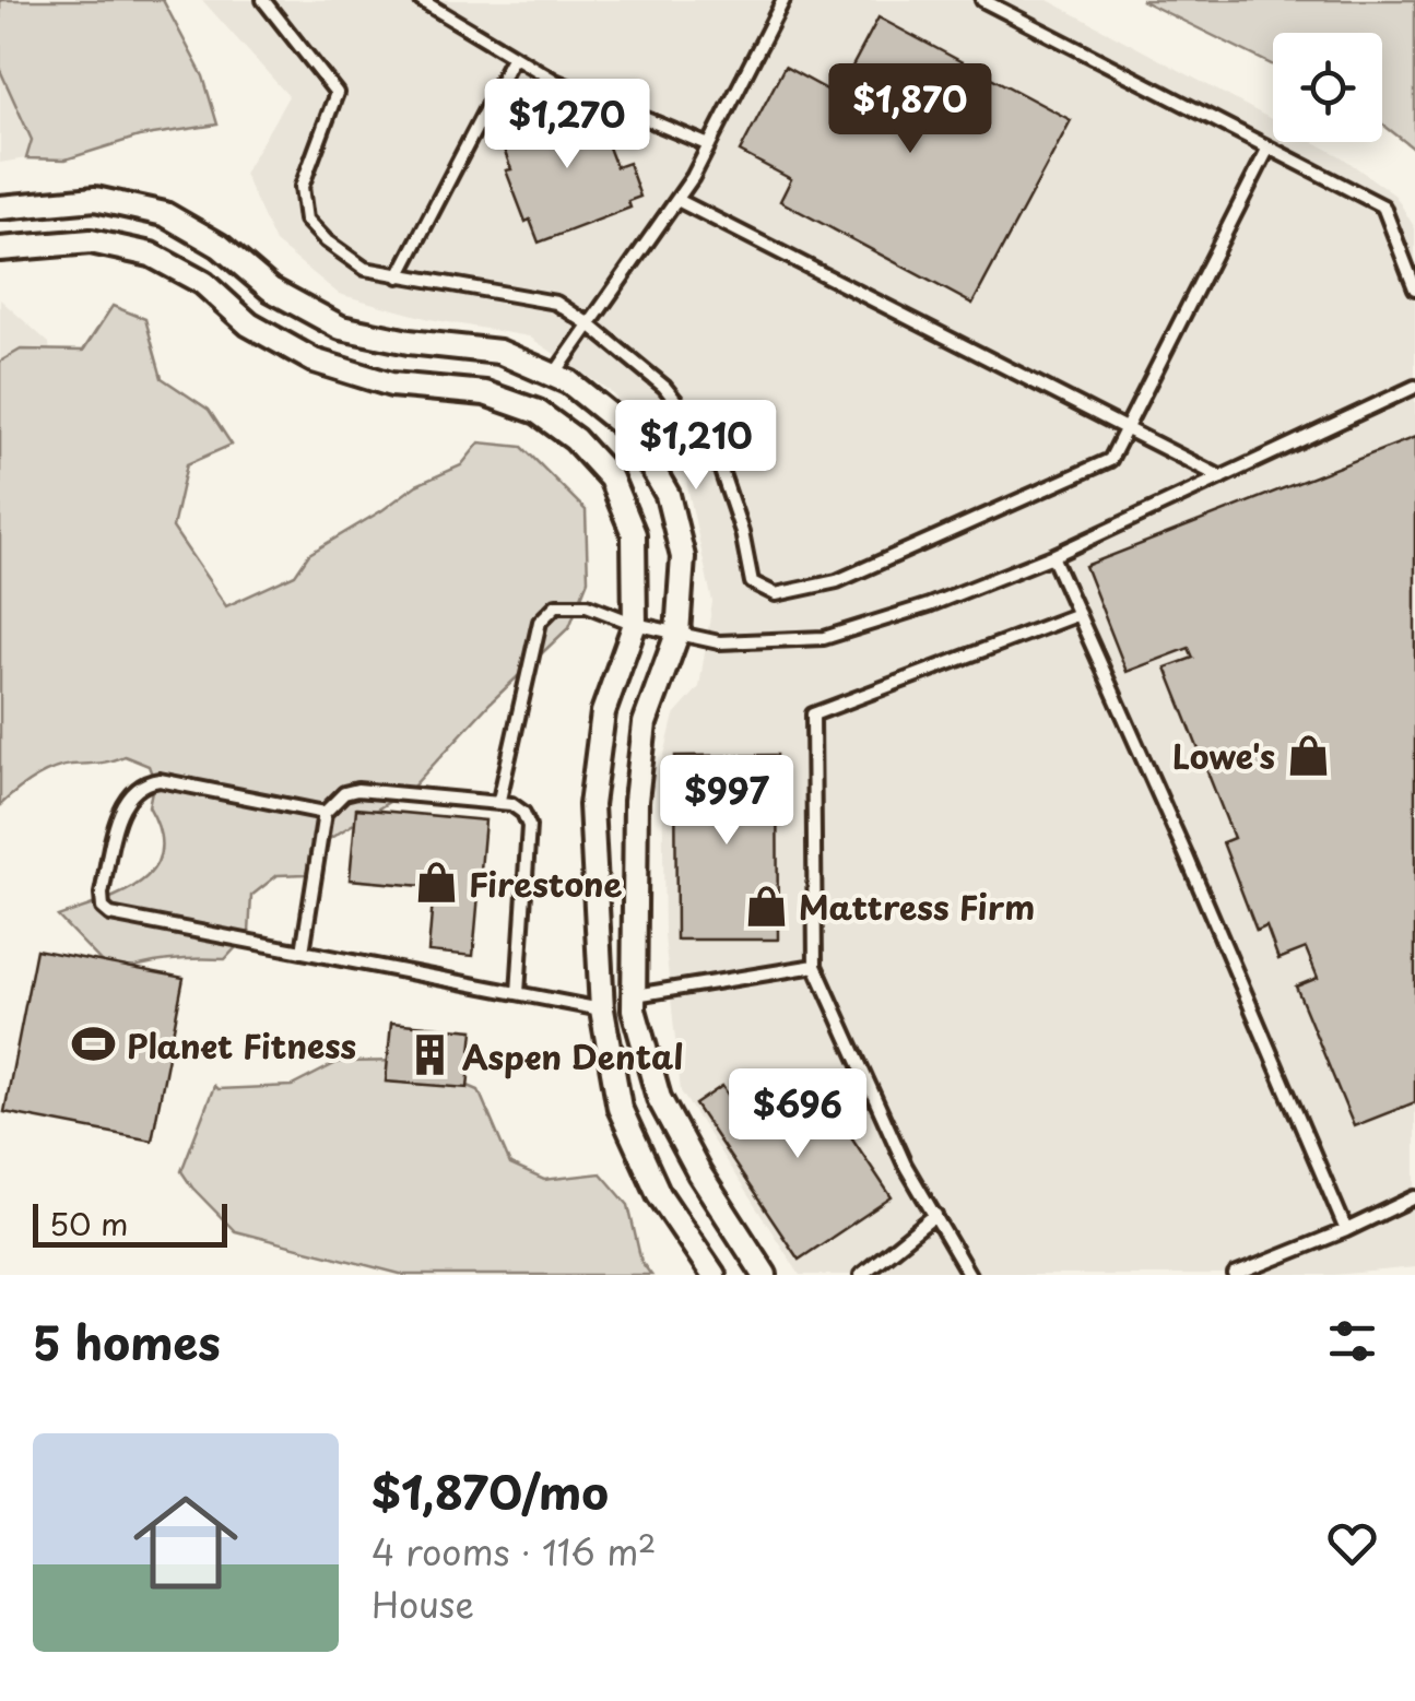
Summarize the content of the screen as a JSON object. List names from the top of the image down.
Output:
{
  "places": {
    "shop": ["Lowe's", "Firestone", "Mattress Firm"],
    "sports": ["Planet Fitness"],
    "building": ["Aspen Dental"]
  },
  "scale_bar": "50 m",
  "page": {
    "price": [
      "$1,870",
      "$1,270",
      "$1,210",
      "$997",
      "$696"
    ],
    "scale": "50 m",
    "heading": "5 homes",
    "list": [
      {
        "name": "$1,870/mo",
        "note": "4 rooms · 116 m² · House"
      }
    ]
  }
}
